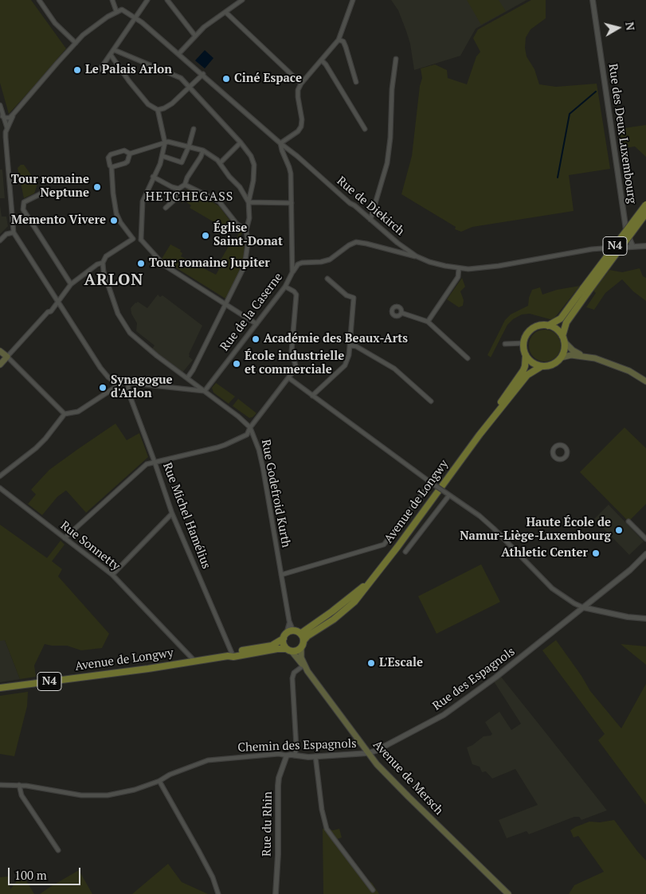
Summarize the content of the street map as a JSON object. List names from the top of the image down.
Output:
{
  "streets": {
    "main road": ["N4", "Avenue de Longwy", "Avenue de Mersch"],
    "street": [
      "Rue des Deux Luxembourg",
      "Rue de Diekirch",
      "Rue de la Caserne",
      "Rue Godefroid Kurth",
      "Rue Michel Hamélius",
      "Rue Sonnetty",
      "Rue des Espagnols",
      "Chemin des Espagnols",
      "Rue du Rhin"
    ]
  },
  "crossings": [
    ["Rue des Deux Luxembourg", "Rue de Diekirch"],
    ["Rue de Diekirch", "Rue de la Caserne"],
    ["N4", "Rue Godefroid Kurth"],
    ["N4", "Avenue de Longwy"],
    ["N4", "Avenue de Mersch"],
    ["Rue de la Caserne", "Rue Godefroid Kurth"],
    ["Rue Godefroid Kurth", "Avenue de Longwy"],
    ["Rue Godefroid Kurth", "Avenue de Mersch"],
    ["Avenue de Longwy", "Rue Michel Hamélius"],
    ["Avenue de Longwy", "Rue Sonnetty"],
    ["Avenue de Longwy", "Avenue de Mersch"],
    ["Rue des Espagnols", "Chemin des Espagnols"],
    ["Rue des Espagnols", "Avenue de Mersch"],
    ["Chemin des Espagnols", "Avenue de Mersch"],
    ["Chemin des Espagnols", "Rue du Rhin"]
  ],
  "districts": ["HETCHEGASS", "ARLON"],
  "places": [
    "Le Palais Arlon",
    "Ciné Espace",
    "Tour romaine Neptune",
    "Memento Vivere",
    "Église Saint-Donat",
    "Tour romaine Jupiter",
    "Académie des Beaux-Arts",
    "École industrielle et commerciale",
    "Synagogue d'Arlon",
    "Haute École de Namur-Liège-Luxembourg",
    "Athletic Center",
    "L'Escale"
  ],
  "scale_bar": "100 m",
  "north": "right"
}
